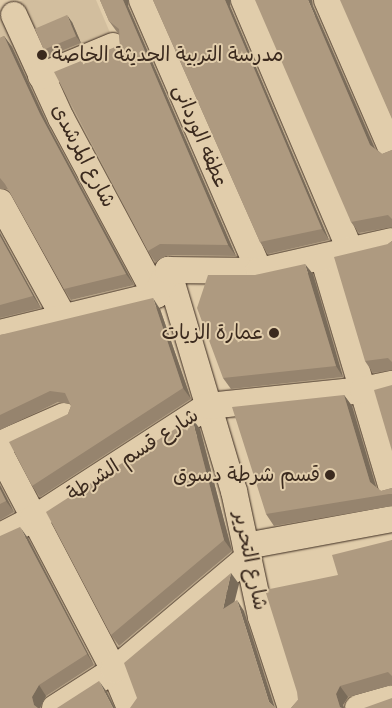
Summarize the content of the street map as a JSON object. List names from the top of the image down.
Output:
{
  "streets": {
    "street": [
      "عطفه الوردانى",
      "شارع المرشدى",
      "شارع قسم الشرطة",
      "شارع التحرير"
    ]
  },
  "crossings": [
    ["شارع قسم الشرطة", "شارع التحرير"]
  ],
  "places": ["مدرسة التربية الحديثة الخاصة", "عمارة الزيات", "قسم شرطة دسوق"]
}
